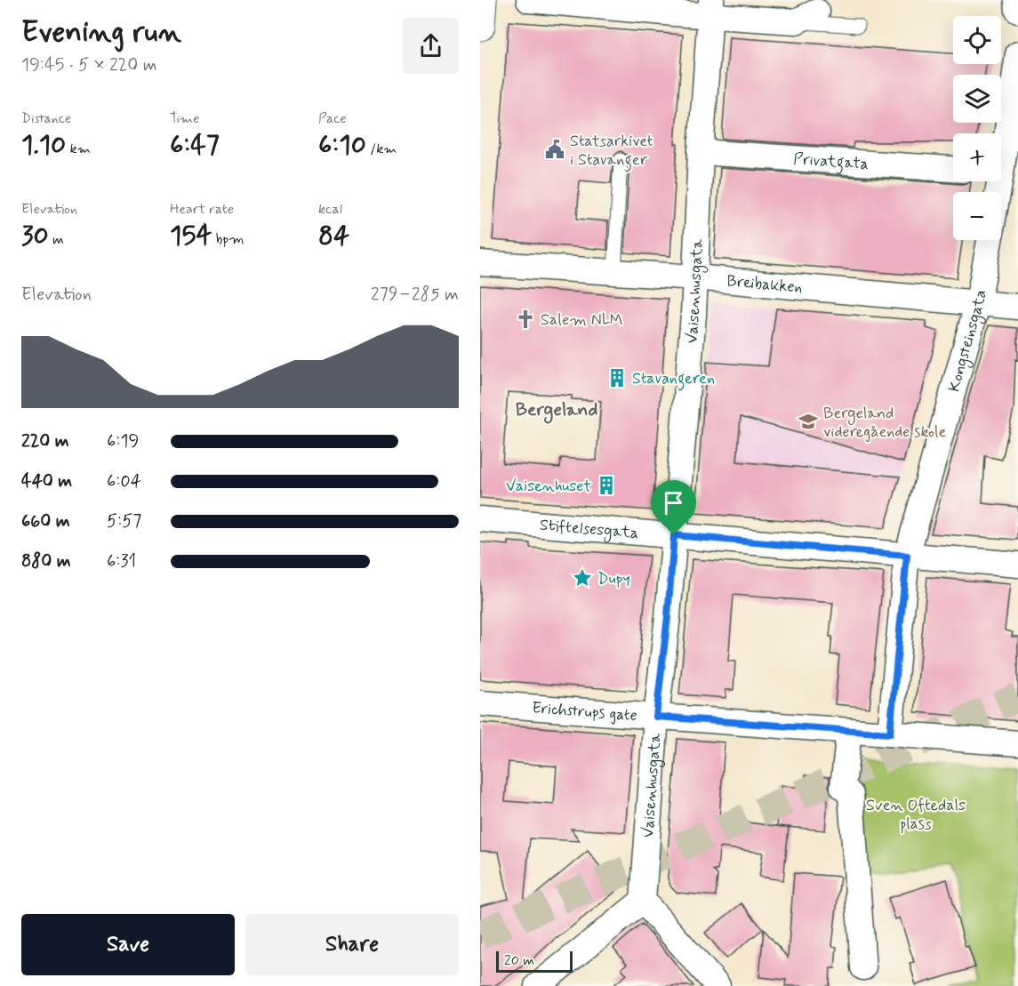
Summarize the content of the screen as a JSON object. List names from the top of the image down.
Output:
{
  "streets": {
    "street": [
      "Privatgata",
      "Breibakken",
      "Vaisenhusgata",
      "Kongsteinsgata",
      "Stiftelsesgata",
      "Erichstrups gate"
    ]
  },
  "crossings": [
    ["Privatgata", "Vaisenhusgata"],
    ["Breibakken", "Vaisenhusgata"],
    ["Breibakken", "Kongsteinsgata"],
    ["Vaisenhusgata", "Stiftelsesgata"],
    ["Vaisenhusgata", "Erichstrups gate"],
    ["Kongsteinsgata", "Stiftelsesgata"],
    ["Kongsteinsgata", "Erichstrups gate"]
  ],
  "districts": ["Bergeland"],
  "parks": ["Sven Oftedals plass"],
  "places": {
    "public building": ["Statsarkivet i Stavanger"],
    "church": ["Salem NLM"],
    "building": ["Stavangeren", "Vaisenhuset"],
    "school or university": ["Bergeland videregående skole"],
    "place": ["Dupy"]
  },
  "scale_bar": "20 m",
  "page": {
    "heading": ["Evening run", "19:45 · 5 × 220 m"],
    "map_buttons": ["+", "−"],
    "stats": [
      ["Distance", "1.10 km"],
      ["Time", "6:47"],
      ["Pace", "6:10 /km"],
      ["Elevation", "30 m"],
      ["Heart rate", "154 bpm"],
      ["kcal", "84"]
    ],
    "chart": ["Elevation", "279–285 m"],
    "list": [
      {
        "name": "220 m",
        "note": "6:19"
      },
      {
        "name": "440 m",
        "note": "6:04"
      },
      {
        "name": "660 m",
        "note": "5:57"
      },
      {
        "name": "880 m",
        "note": "6:31"
      }
    ],
    "buttons": ["Save", "Share"],
    "scale": "20 m"
  }
}
